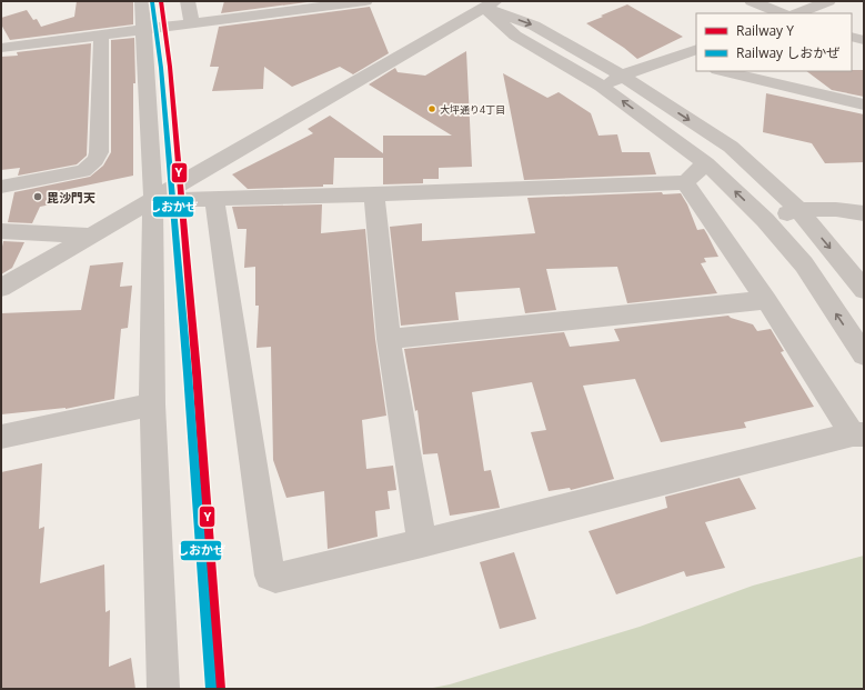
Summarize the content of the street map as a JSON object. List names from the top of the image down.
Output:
{
  "places": ["大坪通り4丁目", "毘沙門天"],
  "lines": ["rail line Y", "rail line しおかぜ"],
  "legend": ["Railway Y", "Railway しおかぜ"]
}
